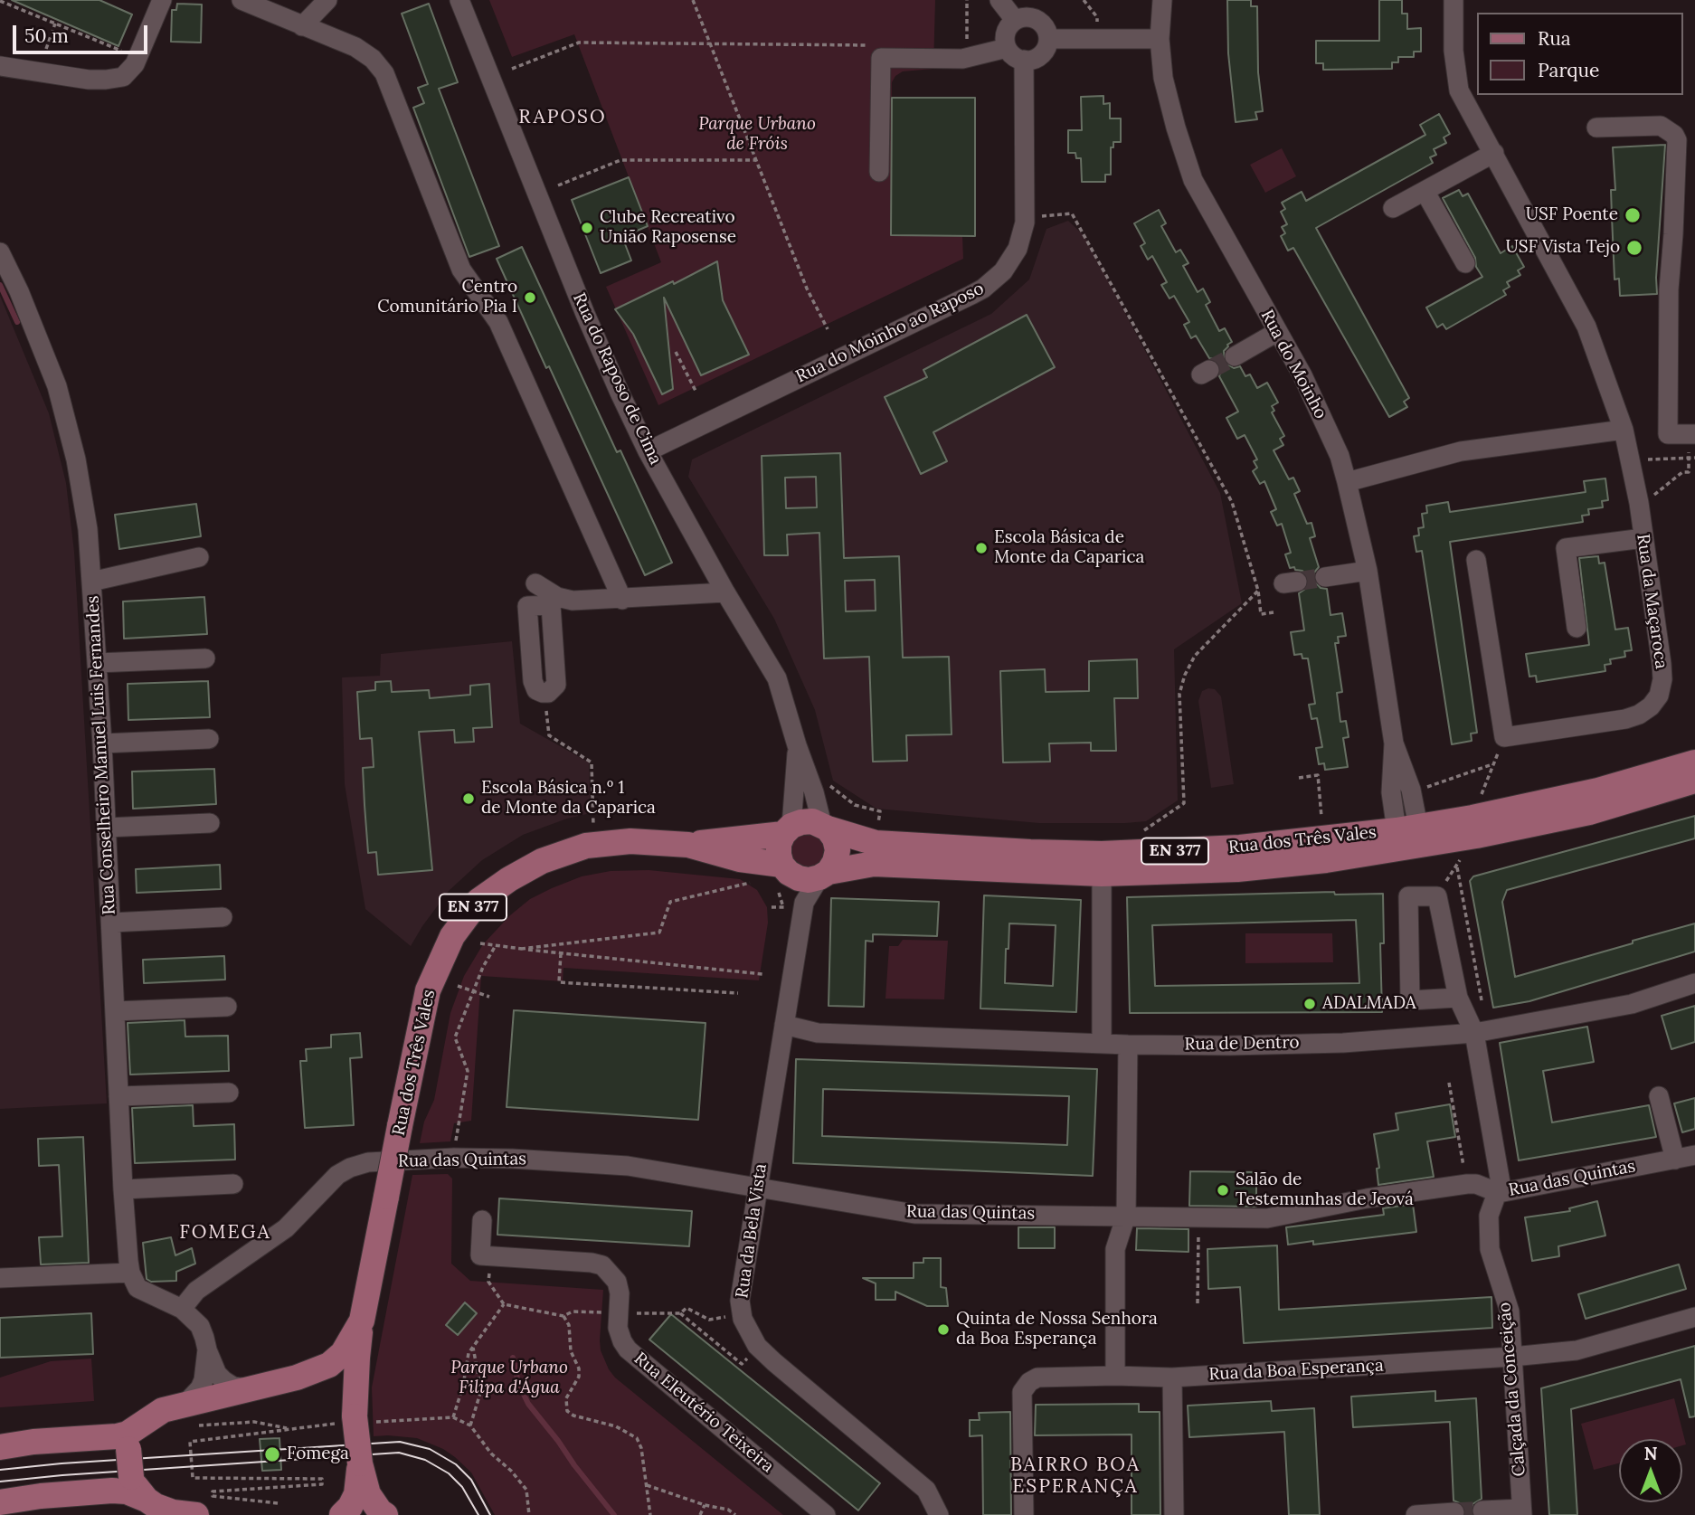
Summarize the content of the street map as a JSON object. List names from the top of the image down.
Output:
{
  "streets": {
    "main road": ["Rua dos Três Vales", "EN 377"],
    "street": [
      "Rua do Moinho ao Raposo",
      "Rua do Moinho",
      "Rua do Raposo de Cima",
      "Rua da Maçaroca",
      "Rua Conselheiro Manuel Luis Fernandes",
      "Rua de Dentro",
      "Rua das Quintas",
      "Rua da Bela Vista",
      "Rua da Boa Esperança",
      "Calçada da Conceição",
      "Rua Eleutério Teixeira"
    ]
  },
  "crossings": [
    ["Rua do Moinho ao Raposo", "Rua do Raposo de Cima"],
    ["Rua do Moinho", "Rua dos Três Vales"],
    ["Rua do Raposo de Cima", "Rua dos Três Vales"],
    ["Rua do Raposo de Cima", "Rua da Bela Vista"],
    ["Rua dos Três Vales", "EN 377"],
    ["Rua dos Três Vales", "Rua da Bela Vista"],
    ["Rua de Dentro", "Rua da Bela Vista"],
    ["Rua das Quintas", "Rua da Bela Vista"],
    ["Rua das Quintas", "Calçada da Conceição"],
    ["Rua da Boa Esperança", "Calçada da Conceição"]
  ],
  "districts": ["RAPOSO", "FOMEGA", "BAIRRO BOA ESPERANÇA"],
  "parks": ["Parque Urbano de Fróis", "Parque Urbano Filipa d'Água"],
  "places": [
    "USF Poente",
    "Clube Recreativo União Raposense",
    "USF Vista Tejo",
    "Centro Comunitário Pia I",
    "Escola Básica de Monte da Caparica",
    "Escola Básica n.º 1 de Monte da Caparica",
    "ADALMADA",
    "Salão de Testemunhas de Jeová",
    "Quinta de Nossa Senhora da Boa Esperança",
    "Fomega"
  ],
  "legend": ["Rua", "Parque"],
  "scale_bar": "50 m",
  "north": "top"
}
